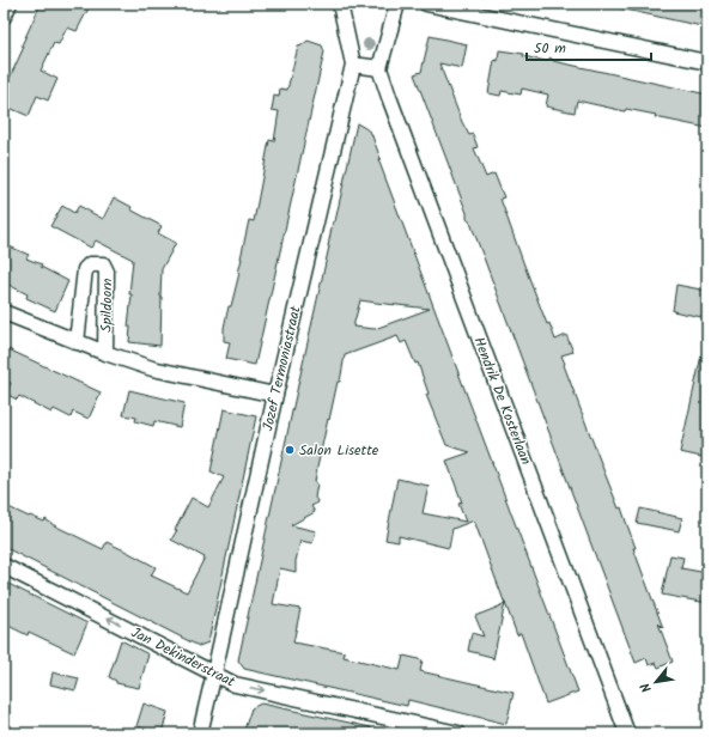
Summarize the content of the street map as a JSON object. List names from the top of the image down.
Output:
{
  "streets": {
    "street": [
      "Spildoorn",
      "Jozef Termoniastraat",
      "Hendrik De Kosterlaan",
      "Jan Dekinderstraat"
    ]
  },
  "crossings": [
    ["Spildoorn", "Jozef Termoniastraat"],
    ["Jozef Termoniastraat", "Jan Dekinderstraat"]
  ],
  "places": ["Salon Lisette"],
  "scale_bar": "50 m",
  "north": "bottom left"
}
